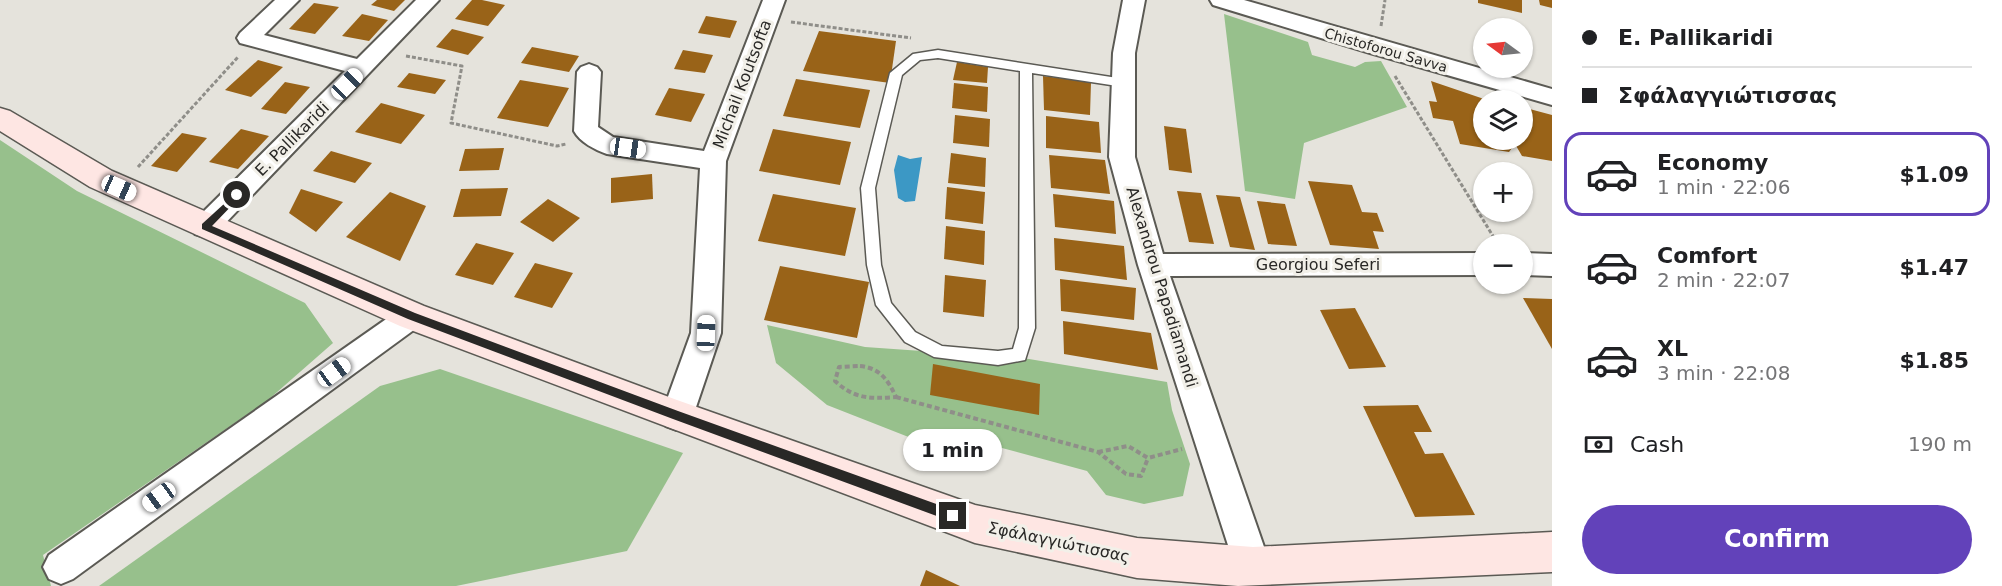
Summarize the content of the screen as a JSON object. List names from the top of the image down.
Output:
{
  "streets": {
    "street": [
      "Chistoforou Savva",
      "Michail Koutsofta",
      "E. Pallikaridi",
      "Georgiou Seferi",
      "Alexandrou Papadiamandi",
      "Σφάλαγγιώτισσας"
    ]
  },
  "crossings": [
    ["Michail Koutsofta", "Σφάλαγγιώτισσας"],
    ["E. Pallikaridi", "Σφάλαγγιώτισσας"],
    ["Georgiou Seferi", "Alexandrou Papadiamandi"],
    ["Alexandrou Papadiamandi", "Σφάλαγγιώτισσας"]
  ],
  "north": "left",
  "page": {
    "banner": ["E. Pallikaridi", "Σφάλαγγιώτισσας"],
    "map_buttons": ["+", "−"],
    "list": [
      {
        "name": "Economy",
        "note": "1 min · 22:06",
        "value": "$1.09"
      },
      {
        "name": "Comfort",
        "note": "2 min · 22:07",
        "value": "$1.47"
      },
      {
        "name": "XL",
        "note": "3 min · 22:08",
        "value": "$1.85"
      }
    ],
    "pay": ["Cash", "190 m"],
    "bubble": "1 min",
    "buttons": "Confirm"
  }
}
